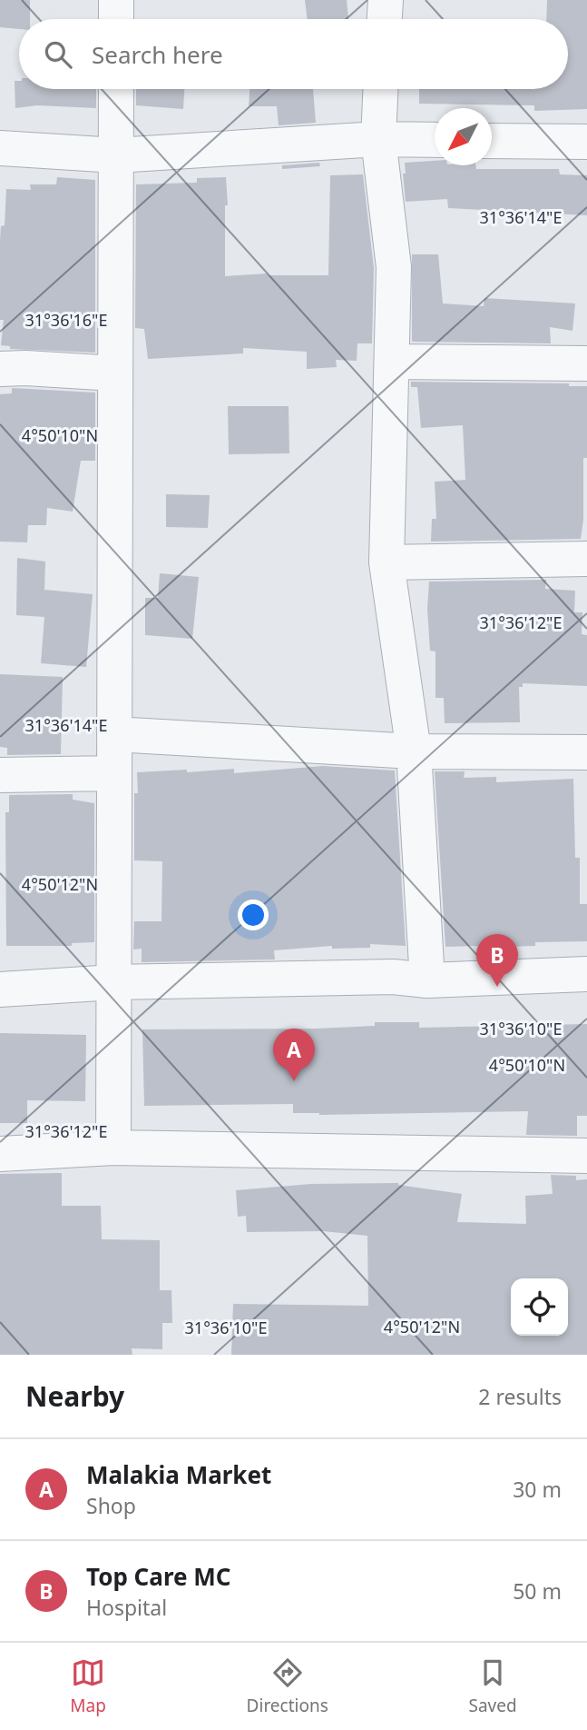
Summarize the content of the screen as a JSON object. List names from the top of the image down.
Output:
{
  "north": "bottom left",
  "page": {
    "search": "Search here",
    "pins": ["B", "A"],
    "heading": ["Nearby", "2 results"],
    "list": [
      {
        "mark": "A",
        "name": "Malakia Market",
        "note": "Shop",
        "value": "30 m"
      },
      {
        "mark": "B",
        "name": "Top Care MC",
        "note": "Hospital",
        "value": "50 m"
      }
    ],
    "nav": ["Map", "Directions", "Saved"]
  },
  "coordinates": [
    "31°36'14\"E",
    "31°36'16\"E",
    "4°50'10\"N",
    "31°36'12\"E",
    "4°50'12\"N",
    "31°36'10\"E"
  ]
}
